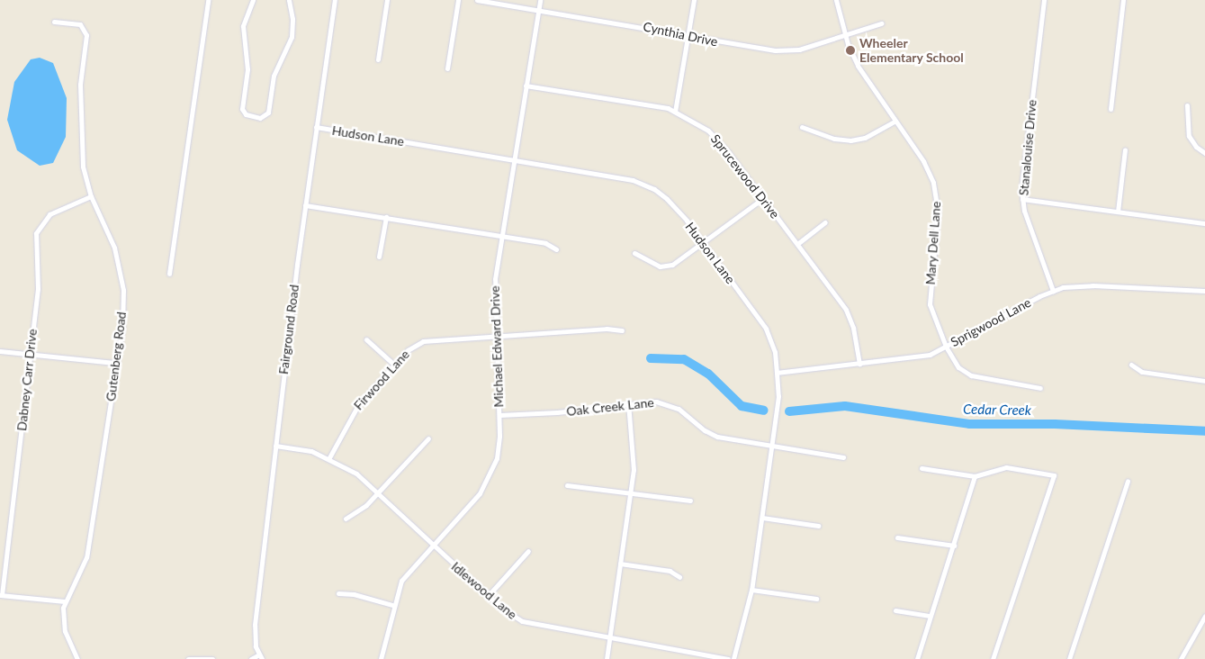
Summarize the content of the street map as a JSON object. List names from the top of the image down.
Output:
{
  "streets": {
    "street": [
      "Cynthia Drive",
      "Hudson Lane",
      "Stanalouise Drive",
      "Sprucewood Drive",
      "Mary Dell Lane",
      "Sprigwood Lane",
      "Fairground Road",
      "Michael Edward Drive",
      "Gutenberg Road",
      "Dabney Carr Drive",
      "Firwood Lane",
      "Oak Creek Lane",
      "Idlewood Lane"
    ]
  },
  "crossings": [
    ["Cynthia Drive", "Mary Dell Lane"],
    ["Cynthia Drive", "Michael Edward Drive"],
    ["Hudson Lane", "Sprigwood Lane"],
    ["Hudson Lane", "Fairground Road"],
    ["Hudson Lane", "Michael Edward Drive"],
    ["Hudson Lane", "Oak Creek Lane"],
    ["Stanalouise Drive", "Sprigwood Lane"],
    ["Sprucewood Drive", "Sprigwood Lane"],
    ["Sprucewood Drive", "Michael Edward Drive"],
    ["Mary Dell Lane", "Sprigwood Lane"],
    ["Fairground Road", "Idlewood Lane"],
    ["Michael Edward Drive", "Firwood Lane"],
    ["Michael Edward Drive", "Oak Creek Lane"],
    ["Michael Edward Drive", "Idlewood Lane"],
    ["Gutenberg Road", "Dabney Carr Drive"],
    ["Firwood Lane", "Idlewood Lane"]
  ],
  "water": ["Cedar Creek"],
  "places": ["Wheeler Elementary School"]
}
